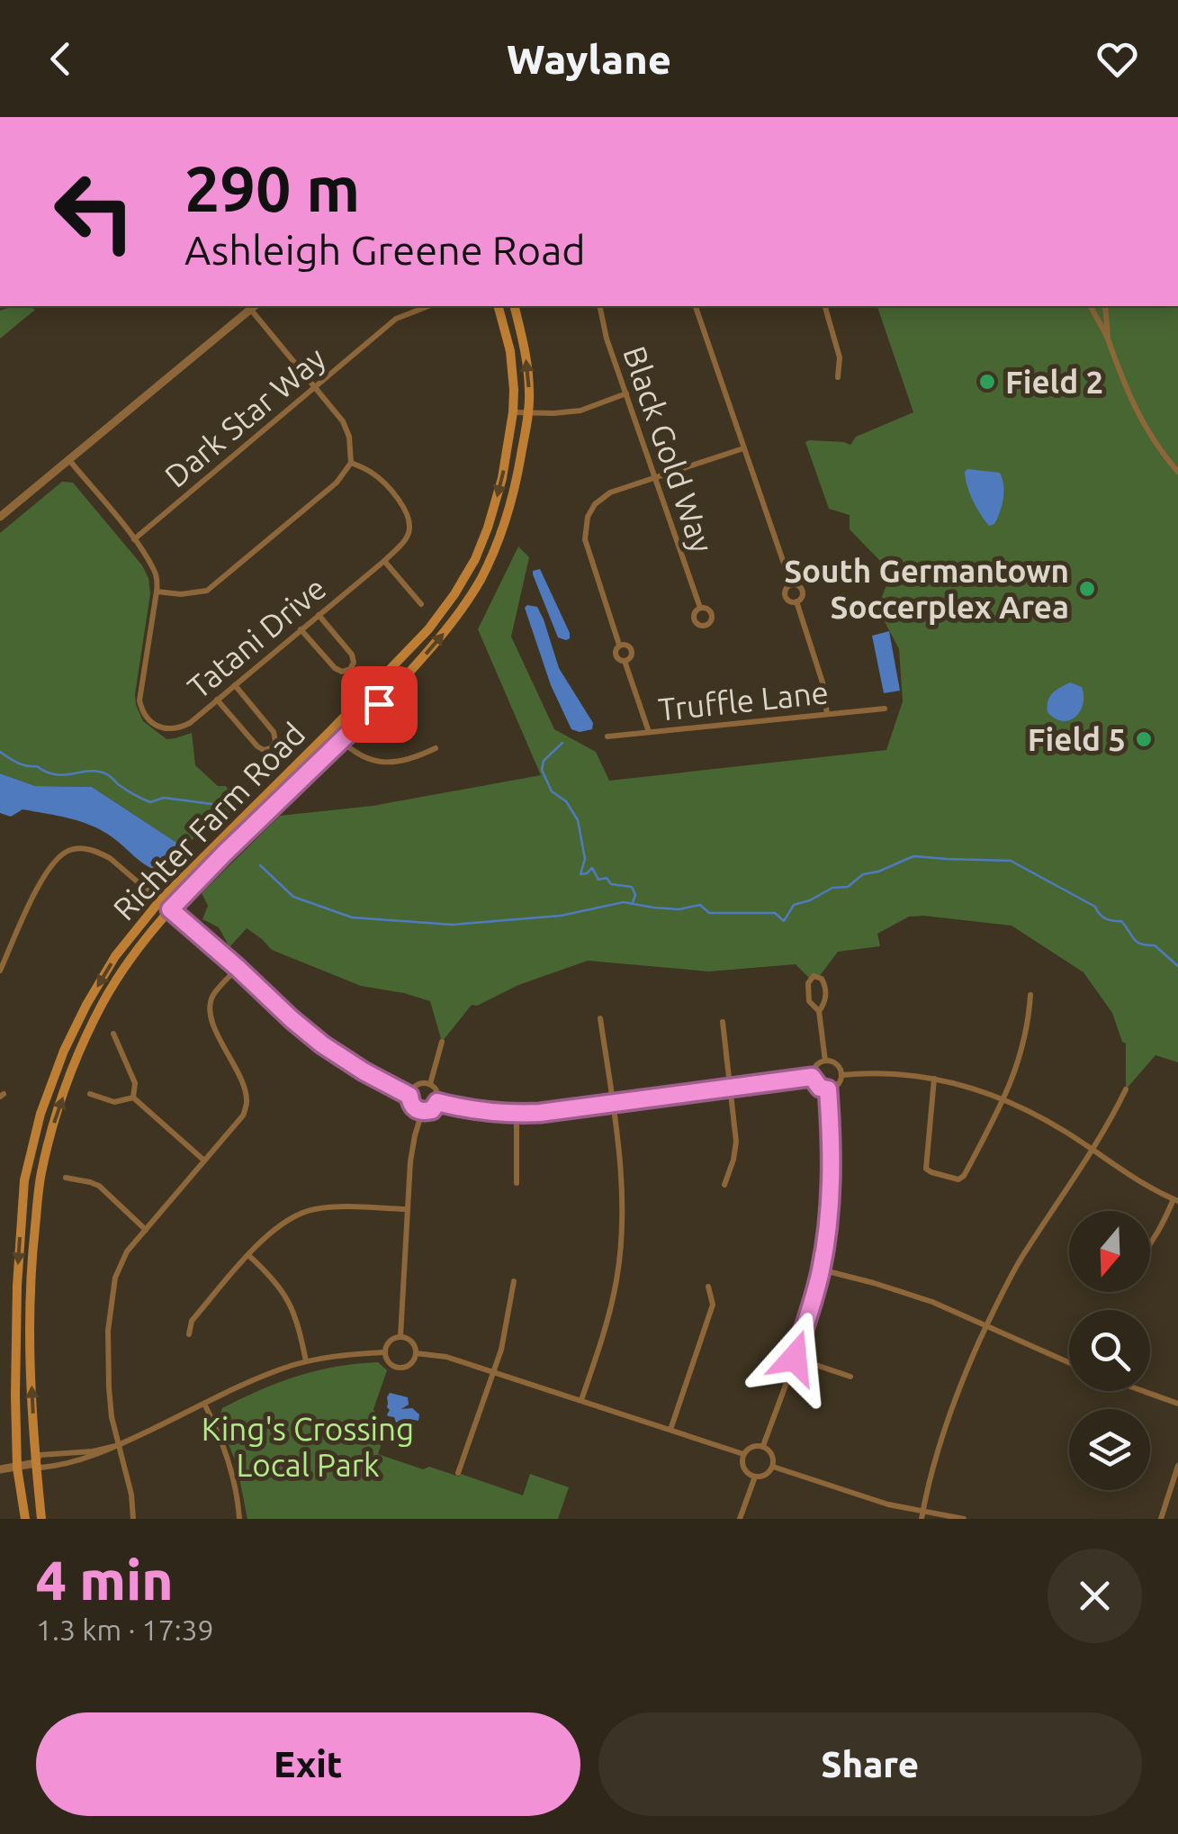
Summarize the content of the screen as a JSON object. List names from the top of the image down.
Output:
{
  "streets": {
    "main road": ["Richter Farm Road"],
    "street": [
      "Dark Star Way",
      "Black Gold Way",
      "Tatani Drive",
      "Truffle Lane"
    ]
  },
  "crossings": [
    ["Dark Star Way", "Tatani Drive"]
  ],
  "parks": ["King's Crossing Local Park"],
  "places": ["Field 2", "South Germantown Soccerplex Area", "Field 5"],
  "north": "bottom",
  "page": {
    "header": "Waylane",
    "turn": ["290 m", "Ashleigh Greene Road"],
    "heading": ["4 min", "1.3 km · 17:39"],
    "buttons": ["Exit", "Share"]
  }
}
